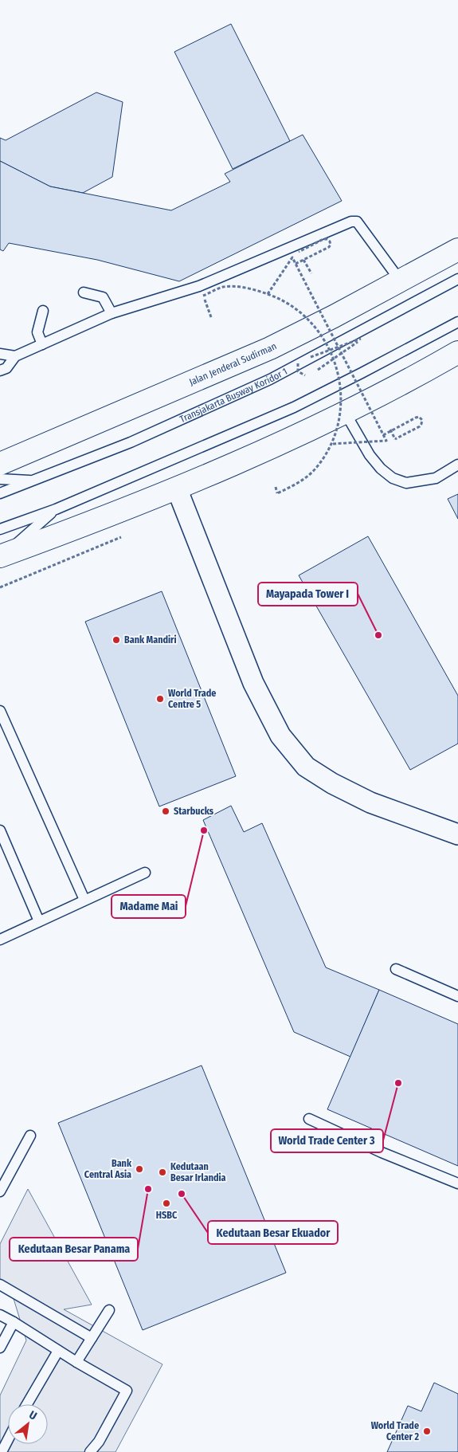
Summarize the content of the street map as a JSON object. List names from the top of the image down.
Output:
{
  "streets": {
    "main road": ["Jalan Jenderal Sudirman"],
    "lane": ["Transjakarta Busway Koridor 1"]
  },
  "places": [
    "Mayapada Tower I",
    "Bank Mandiri",
    "World Trade Centre 5",
    "Starbucks",
    "Madame Mai",
    "World Trade Center 3",
    "Bank Central Asia",
    "Kedutaan Besar Irlandia",
    "Kedutaan Besar Panama",
    "Kedutaan Besar Ekuador",
    "HSBC",
    "World Trade Center 2"
  ],
  "north": "top right"
}
